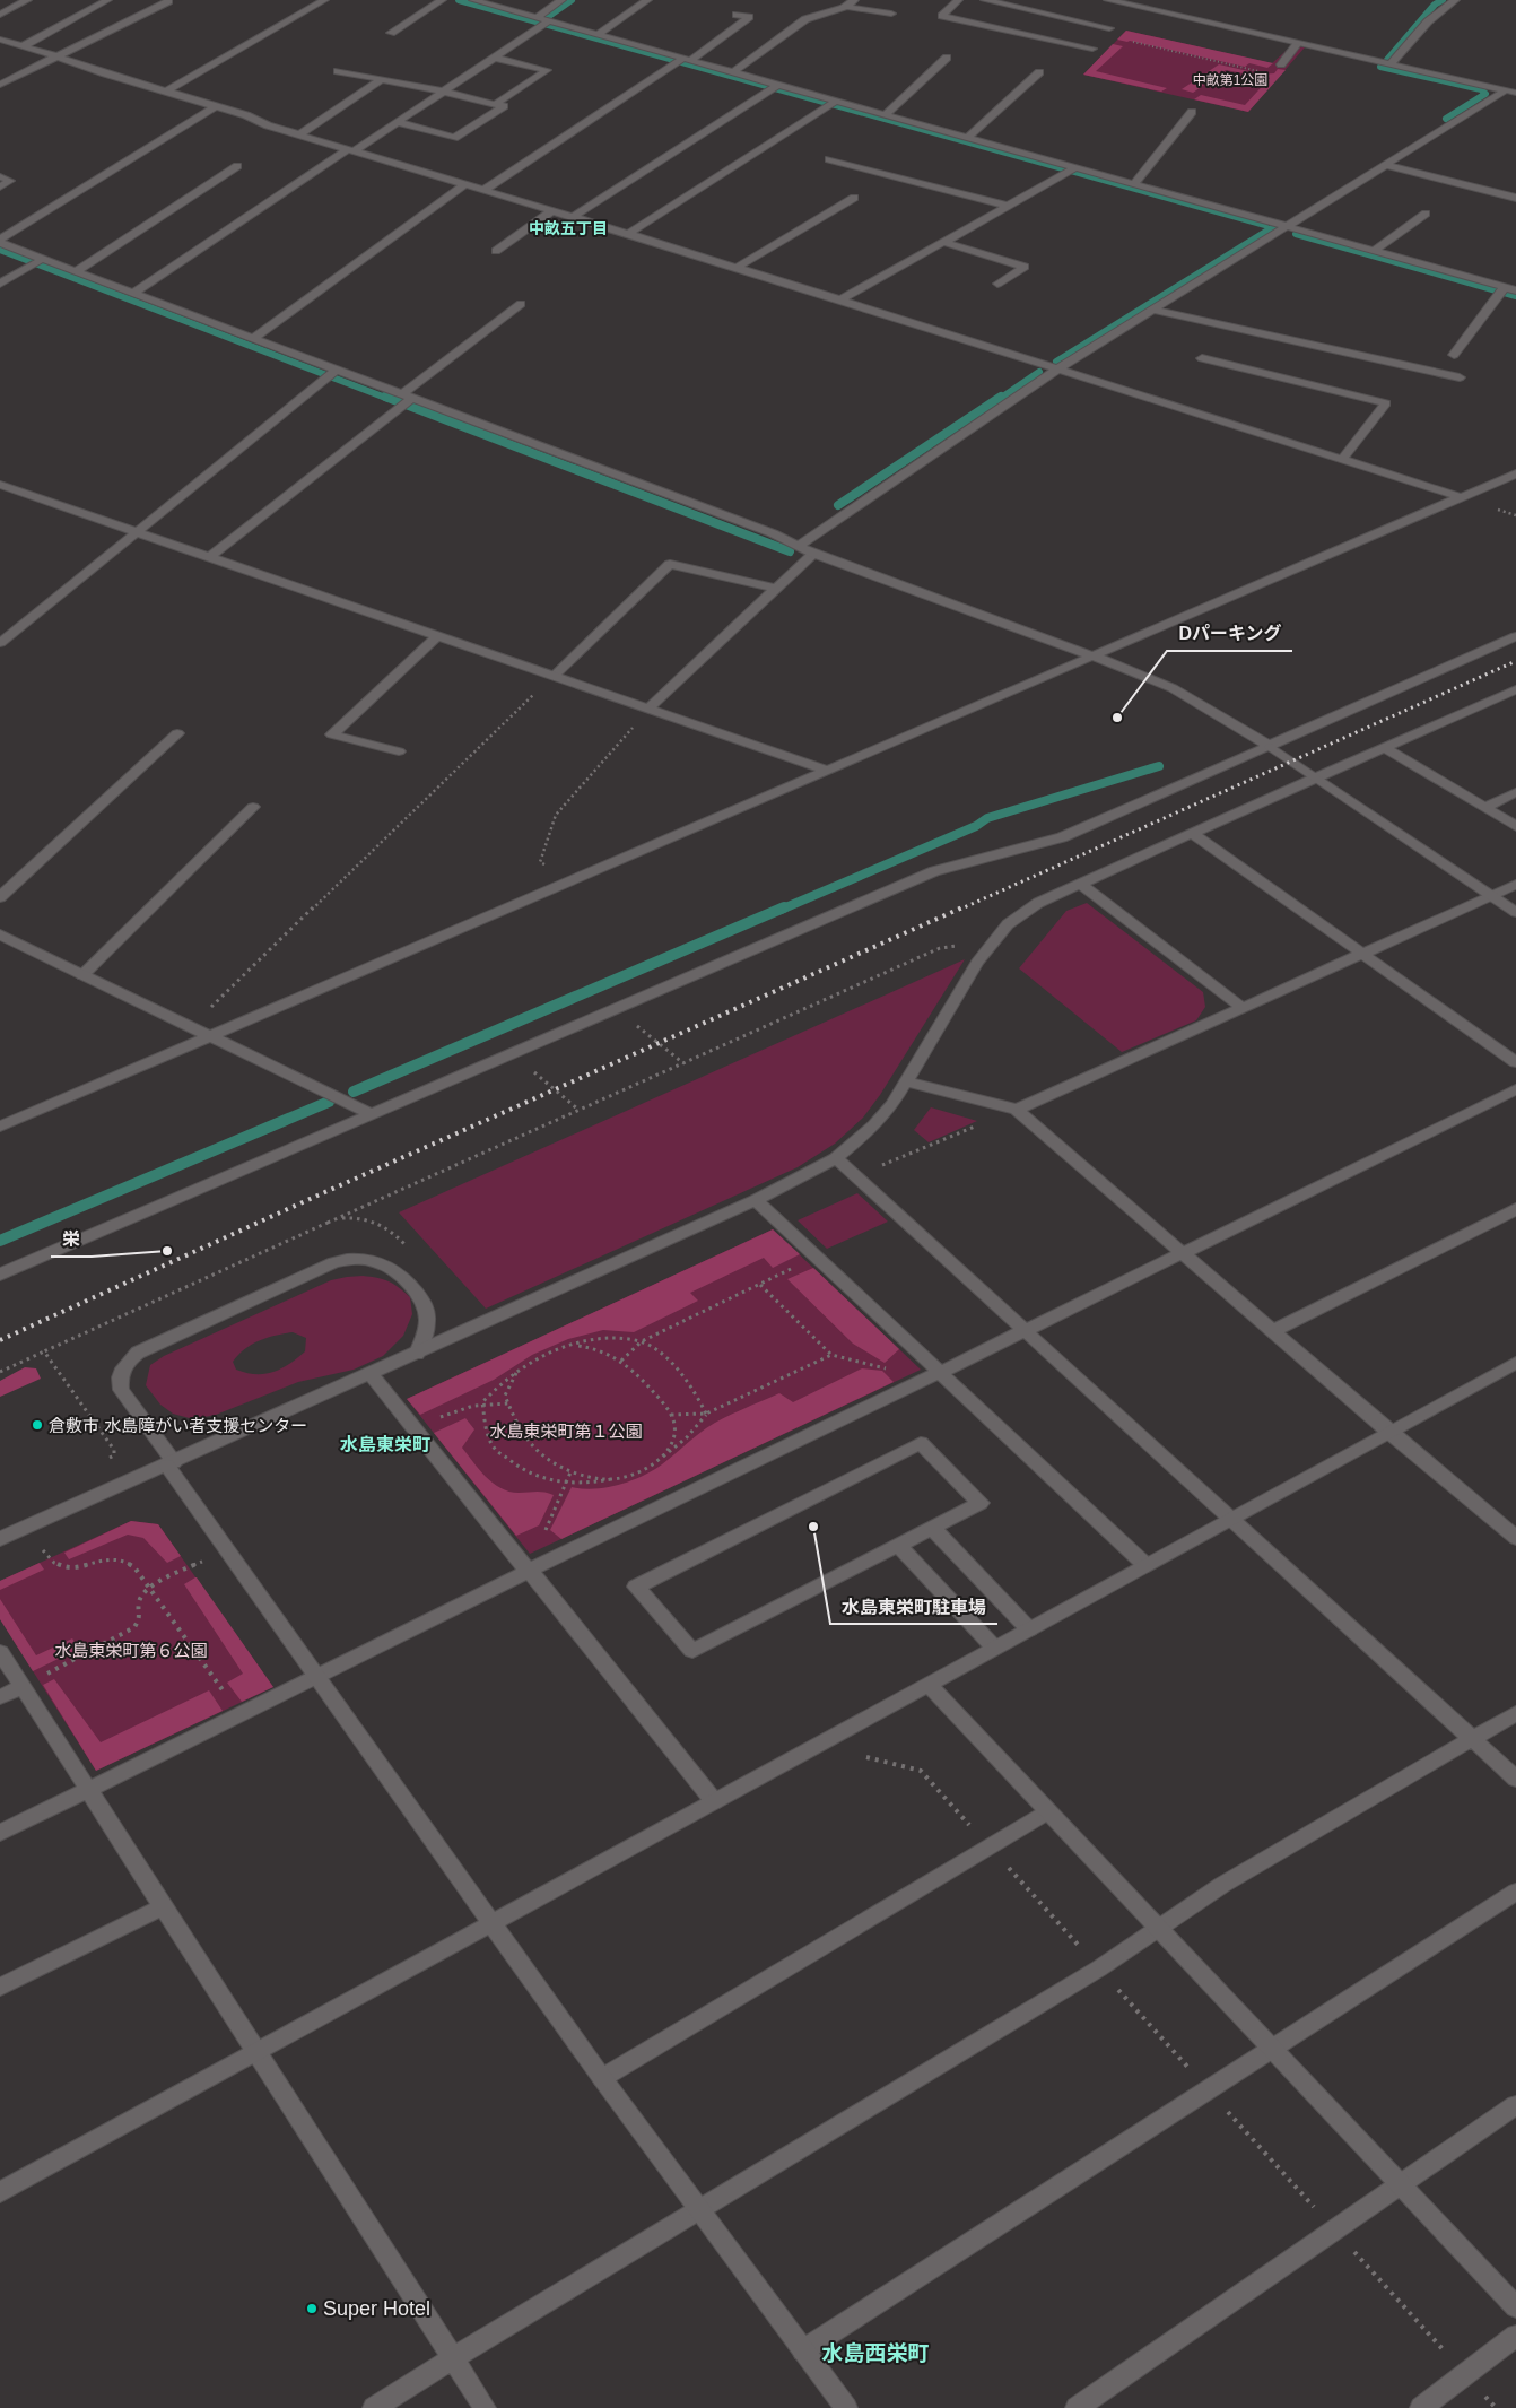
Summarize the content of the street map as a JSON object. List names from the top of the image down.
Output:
{
  "districts": ["中畝五丁目", "水島東栄町", "水島西栄町"],
  "parks": ["中畝第1公園", "水島東栄町第１公園", "水島東栄町第６公園"],
  "places": [
    "Dパーキング",
    "栄",
    "倉敷市 水島障がい者支援センター",
    "水島東栄町駐車場",
    "Super Hotel"
  ]
}
